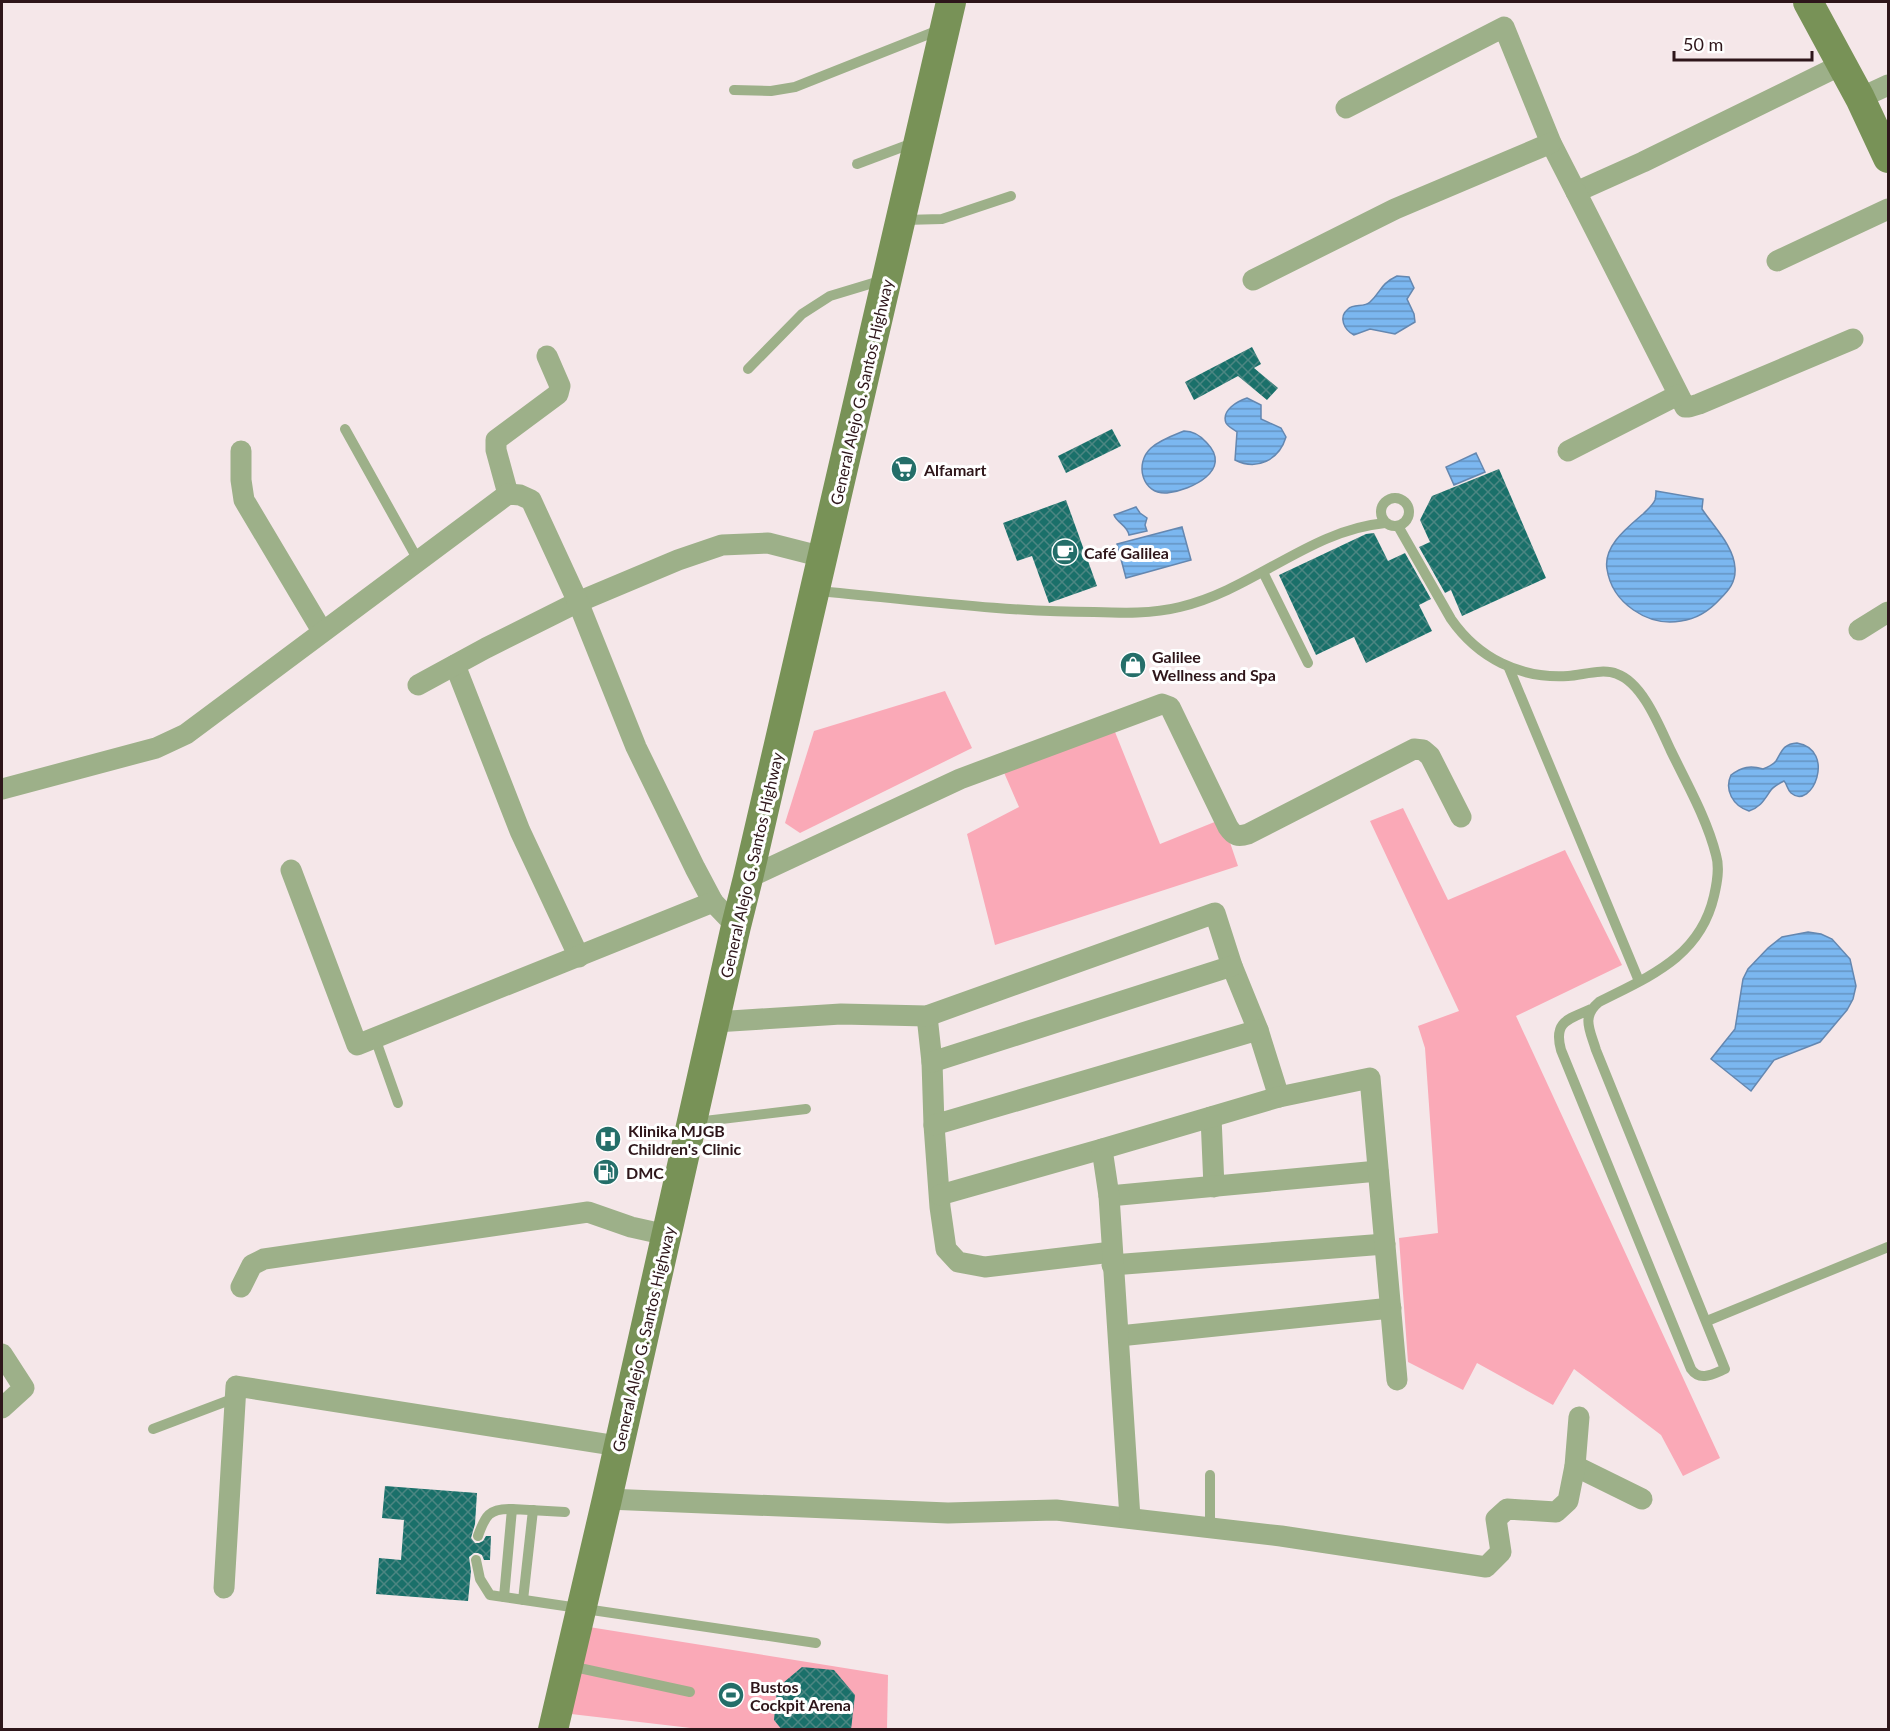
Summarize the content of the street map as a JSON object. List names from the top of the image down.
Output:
{
  "streets": {
    "main road": ["General Alejo G. Santos Highway"]
  },
  "places": {
    "supermarket": ["Alfamart"],
    "cafe": ["Café Galilea"],
    "shop": ["Galilee Wellness and Spa"],
    "hospital": ["Klinika MJGB Children's Clinic"],
    "fuel station": ["DMC"],
    "sports": ["Bustos Cockpit Arena"]
  },
  "scale_bar": "50 m"
}
